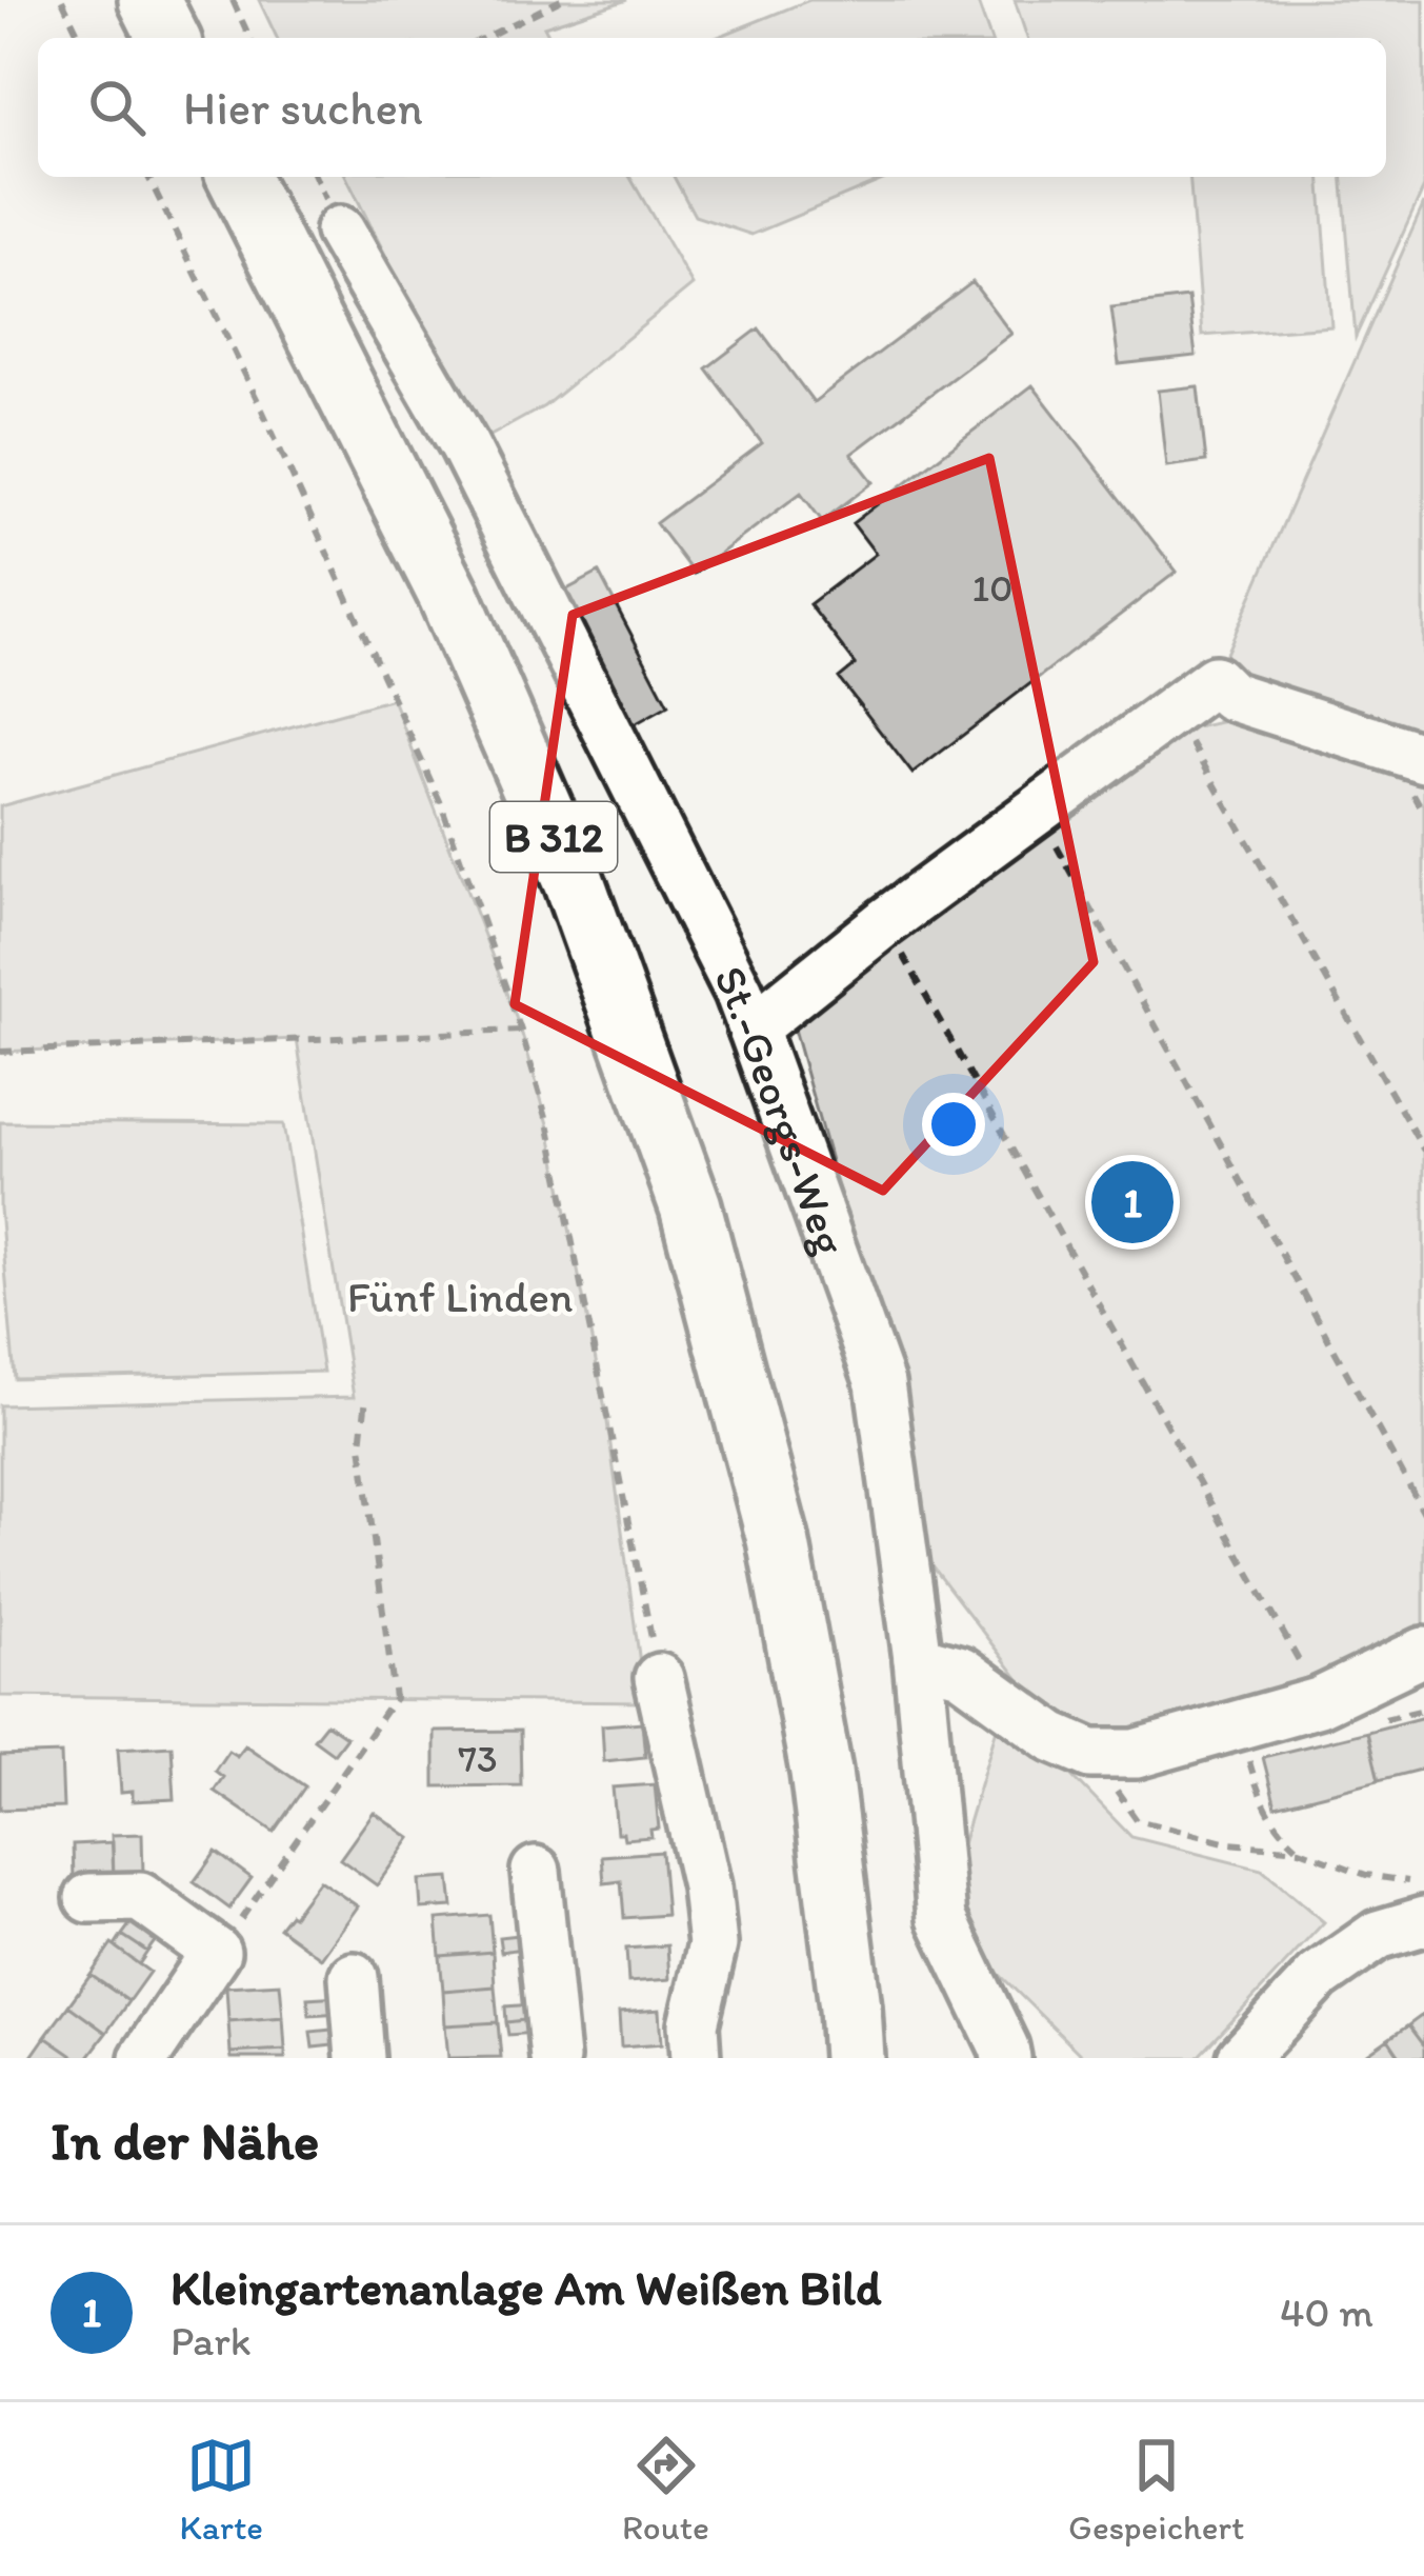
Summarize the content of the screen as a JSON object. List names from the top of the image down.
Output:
{
  "streets": {
    "main road": ["B 312"],
    "street": ["St.-Georgs-Weg"]
  },
  "parks": ["Fünf Linden"],
  "house_numbers": ["10", "73"],
  "page": {
    "search": "Hier suchen",
    "pins": "1",
    "heading": "In der Nähe",
    "list": [
      {
        "mark": "1",
        "name": "Kleingartenanlage Am Weißen Bild",
        "note": "Park",
        "value": "40 m"
      }
    ],
    "nav": ["Karte", "Route", "Gespeichert"]
  }
}
